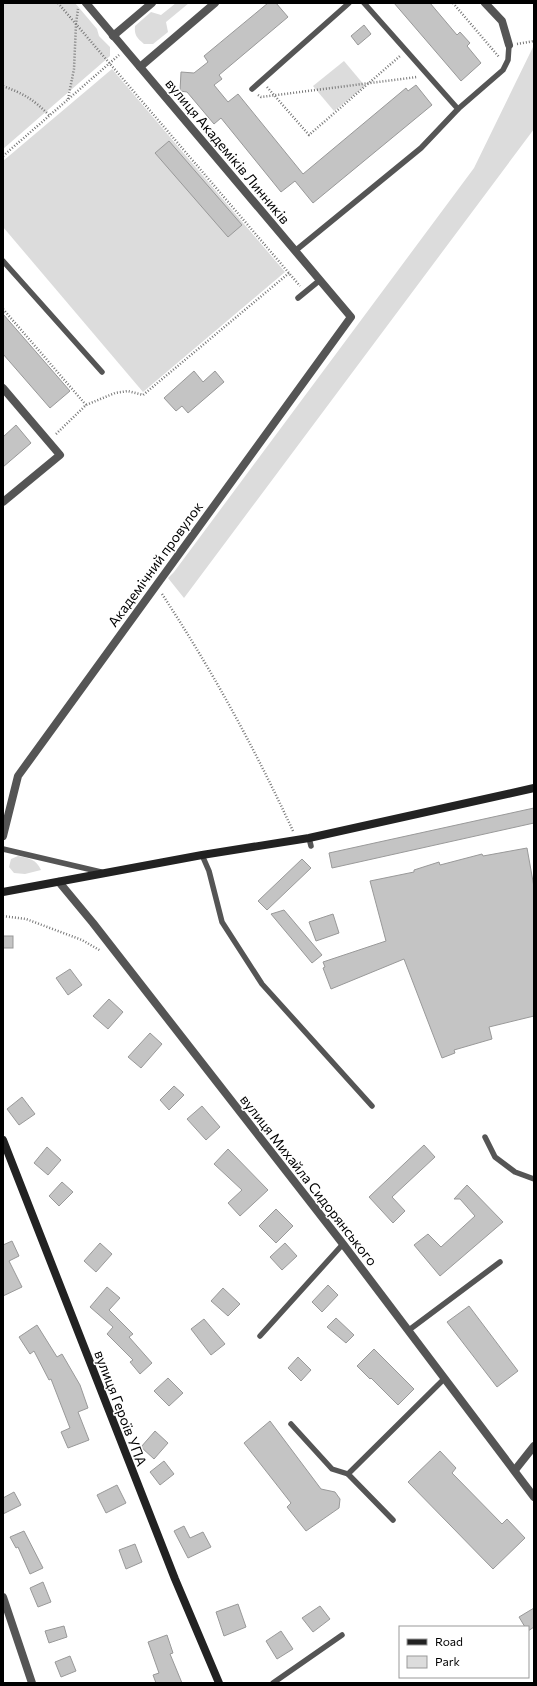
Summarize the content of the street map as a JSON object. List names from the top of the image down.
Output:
{
  "streets": {
    "street": [
      "вулиця Академіків Линників",
      "Академічний провулок",
      "вулиця Михайла Сидорянського",
      "вулиця Героїв УПА"
    ]
  },
  "crossings": [
    ["вулиця Академіків Линників", "Академічний провулок"]
  ],
  "legend": ["Road", "Park"]
}
